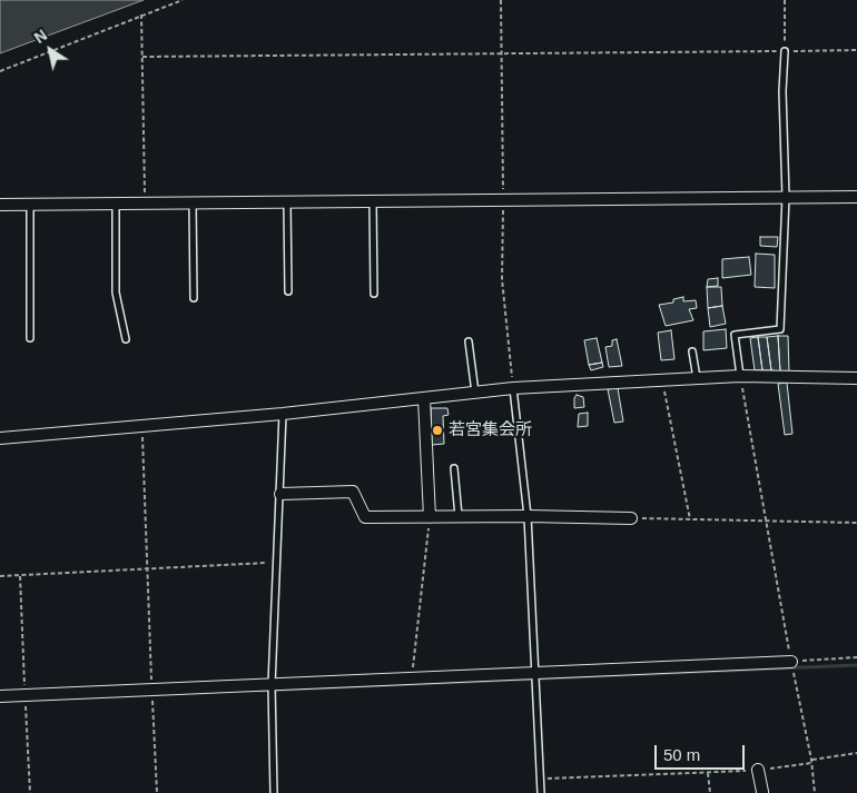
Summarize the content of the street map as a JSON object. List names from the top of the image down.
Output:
{
  "places": ["若宮集会所"],
  "scale_bar": "50 m",
  "north": "top left"
}
